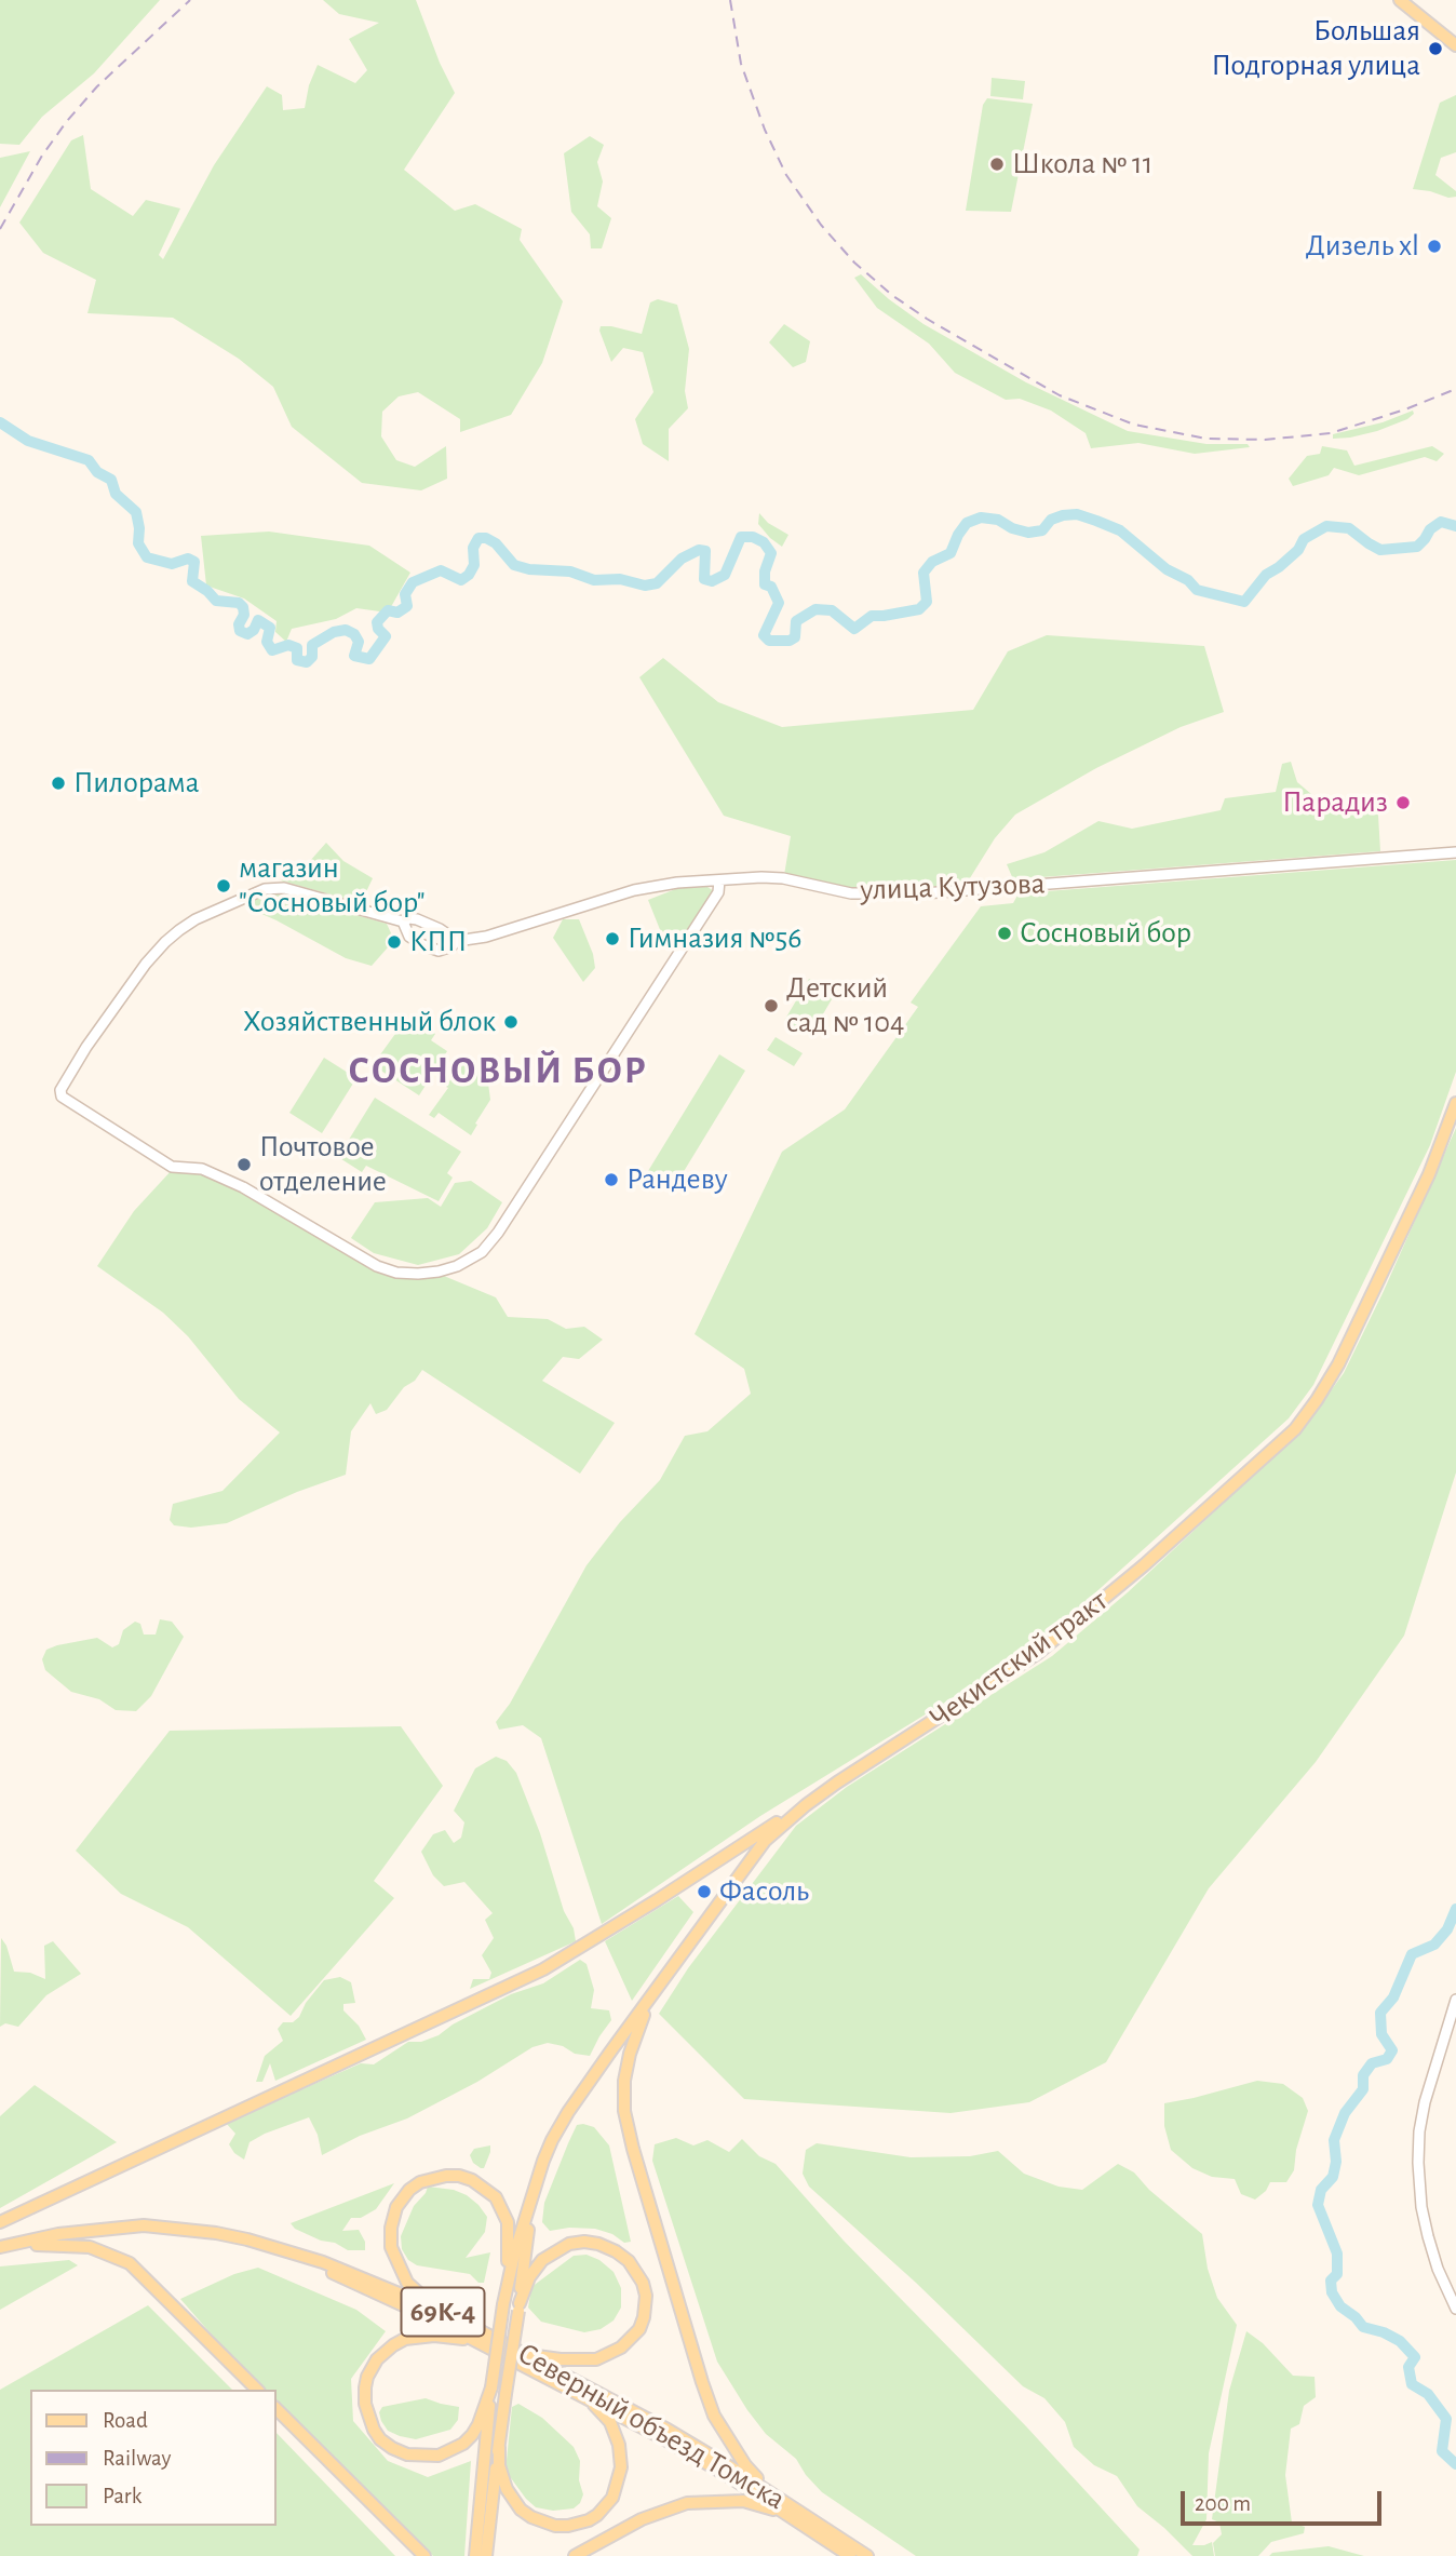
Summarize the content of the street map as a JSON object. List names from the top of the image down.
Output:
{
  "streets": {
    "main road": ["Чекистский тракт", "69К-4", "Северный объезд Томска"],
    "street": ["улица Кутузова"]
  },
  "districts": ["СОСНОВЫЙ БОР"],
  "places": [
    "Большая Подгорная улица",
    "Школа № 11",
    "Дизель xl",
    "Пилорама",
    "Парадиз",
    "магазин \"Сосновый бор\"",
    "Сосновый бор",
    "Гимназия №56",
    "КПП",
    "Детский сад № 104",
    "Хозяйственный блок",
    "Почтовое отделение",
    "Рандеву",
    "Фасоль"
  ],
  "legend": ["Road", "Railway", "Park"],
  "scale_bar": "200 m"
}
